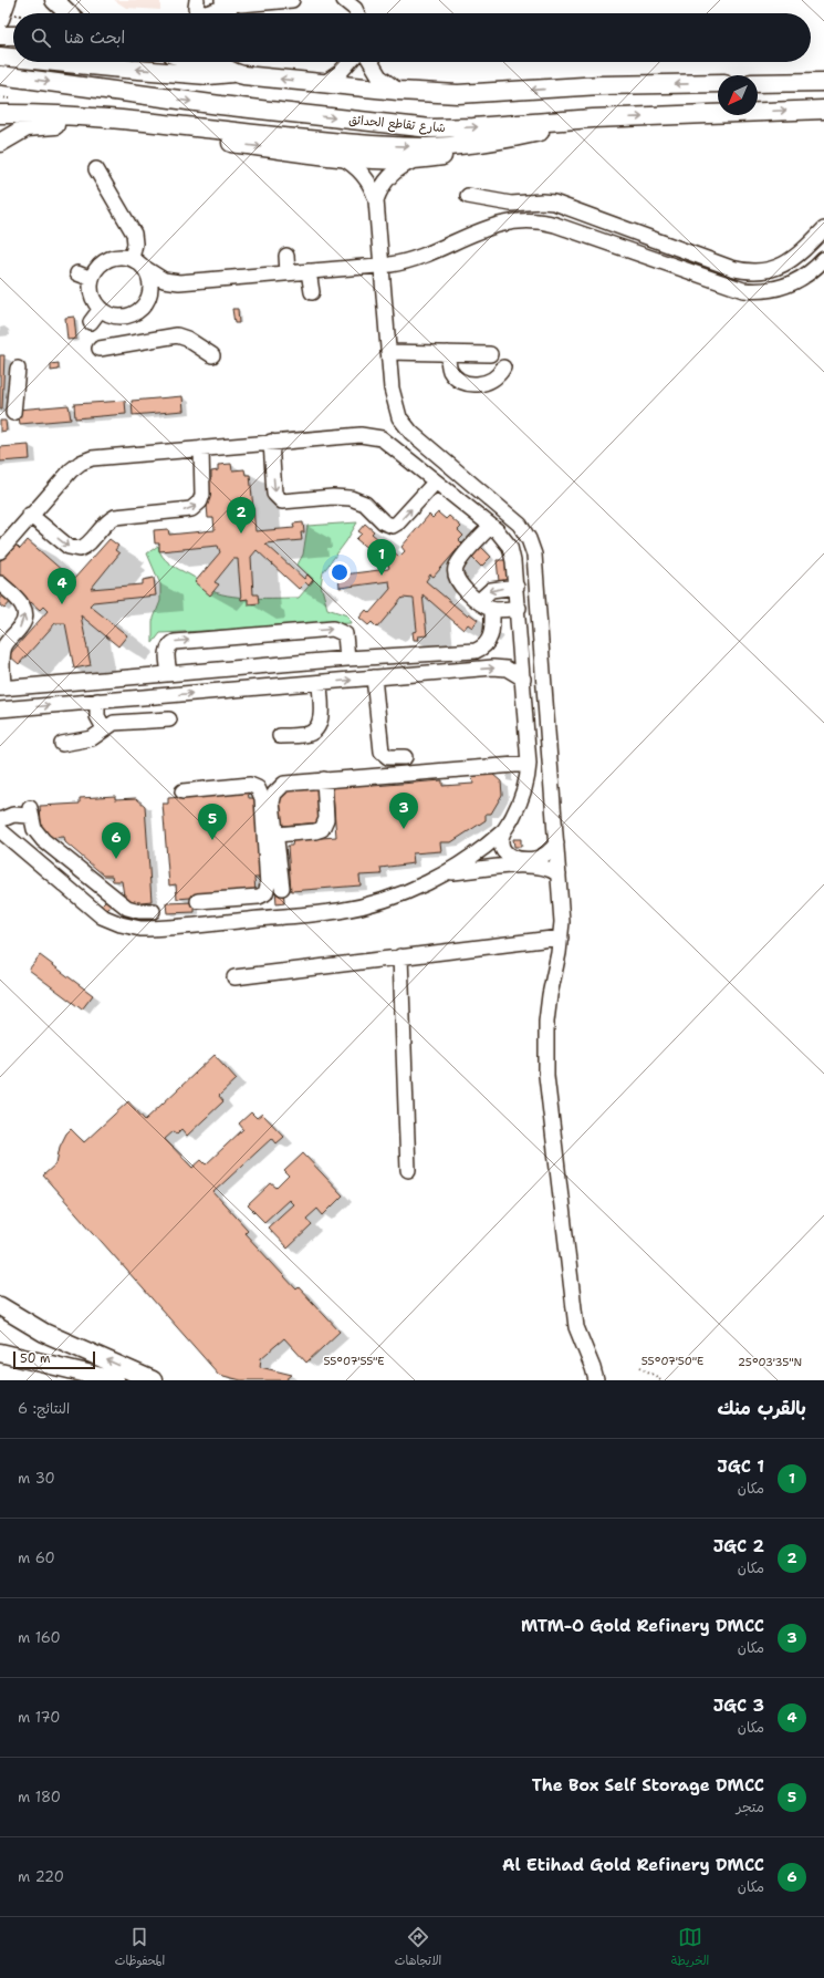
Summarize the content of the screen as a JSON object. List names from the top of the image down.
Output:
{
  "streets": {
    "main road": ["شارع تقاطع الحدائق"]
  },
  "scale_bar": "50 m",
  "north": "bottom left",
  "page": {
    "search": "ابحث هنا",
    "pins": [
      "2",
      "1",
      "4",
      "3",
      "5",
      "6"
    ],
    "scale": "50 m",
    "heading": ["بالقرب منك", "النتائج: 6"],
    "list": [
      {
        "mark": "1",
        "name": "JGC 1",
        "note": "مكان",
        "value": "30 m"
      },
      {
        "mark": "2",
        "name": "JGC 2",
        "note": "مكان",
        "value": "60 m"
      },
      {
        "mark": "3",
        "name": "MTM-O Gold Refinery DMCC",
        "note": "مكان",
        "value": "160 m"
      },
      {
        "mark": "4",
        "name": "JGC 3",
        "note": "مكان",
        "value": "170 m"
      },
      {
        "mark": "5",
        "name": "The Box Self Storage DMCC",
        "note": "متجر",
        "value": "180 m"
      },
      {
        "mark": "6",
        "name": "Al Etihad Gold Refinery DMCC",
        "note": "مكان",
        "value": "220 m"
      }
    ],
    "nav": ["الخريطة", "الاتجاهات", "المحفوظات"]
  },
  "coordinates": ["55°07'55\"E", "55°07'50\"E", "25°03'35\"N"]
}
